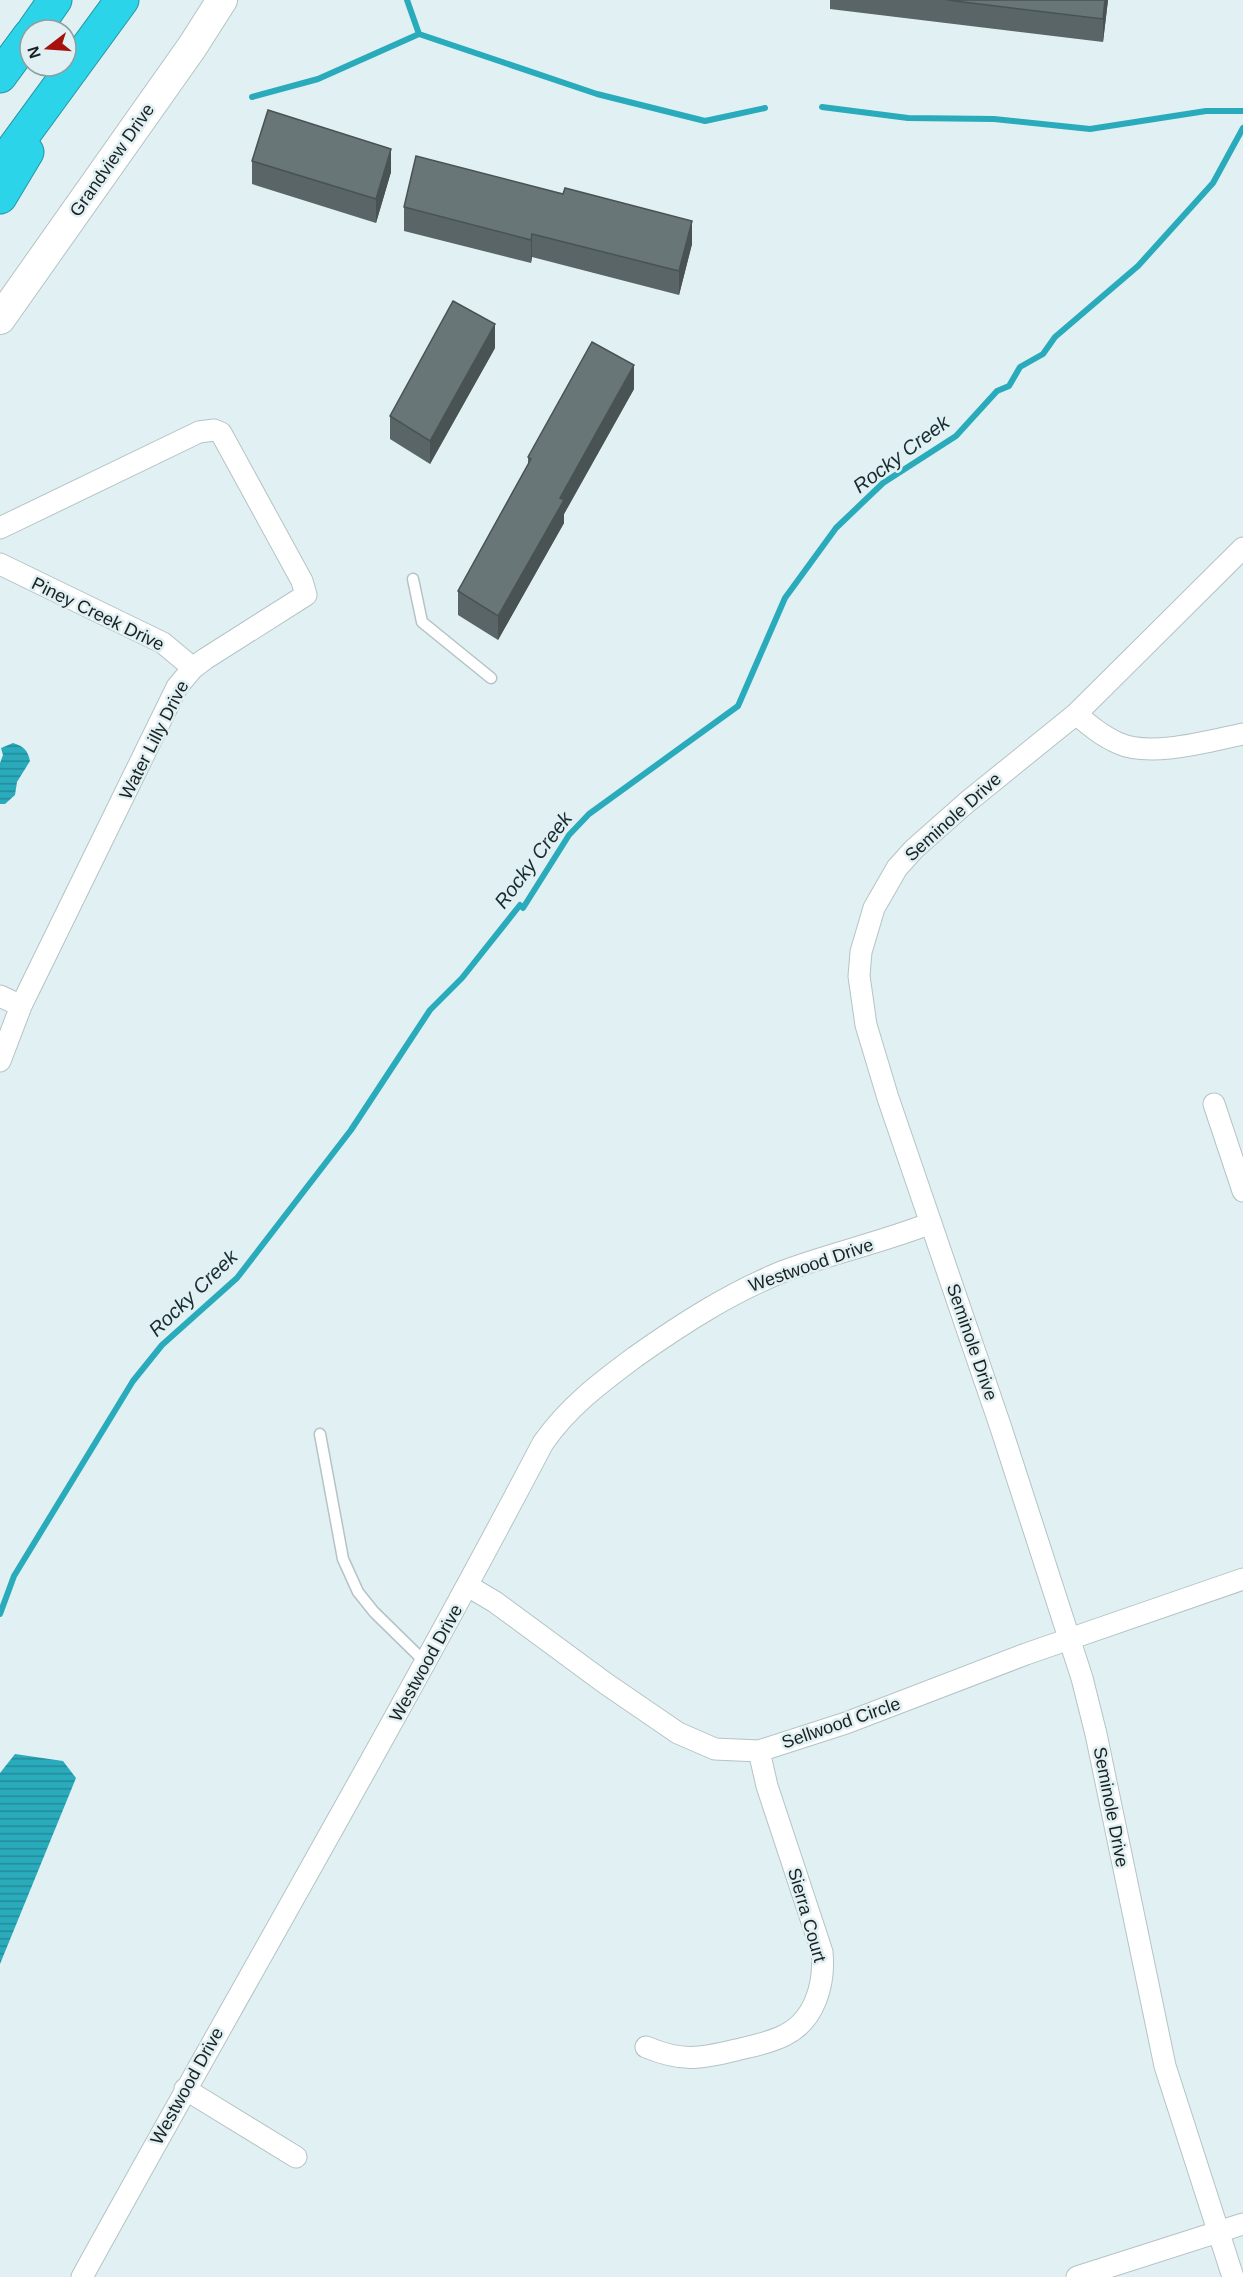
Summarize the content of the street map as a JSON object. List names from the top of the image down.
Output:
{
  "streets": {
    "street": [
      "Grandview Drive",
      "Piney Creek Drive",
      "Water Lilly Drive",
      "Seminole Drive",
      "Westwood Drive",
      "Sellwood Circle",
      "Sierra Court"
    ]
  },
  "crossings": [
    ["Piney Creek Drive", "Water Lilly Drive"],
    ["Seminole Drive", "Westwood Drive"],
    ["Seminole Drive", "Sellwood Circle"],
    ["Westwood Drive", "Sellwood Circle"],
    ["Sellwood Circle", "Sierra Court"]
  ],
  "water": ["Rocky Creek"],
  "north": "left"
}
